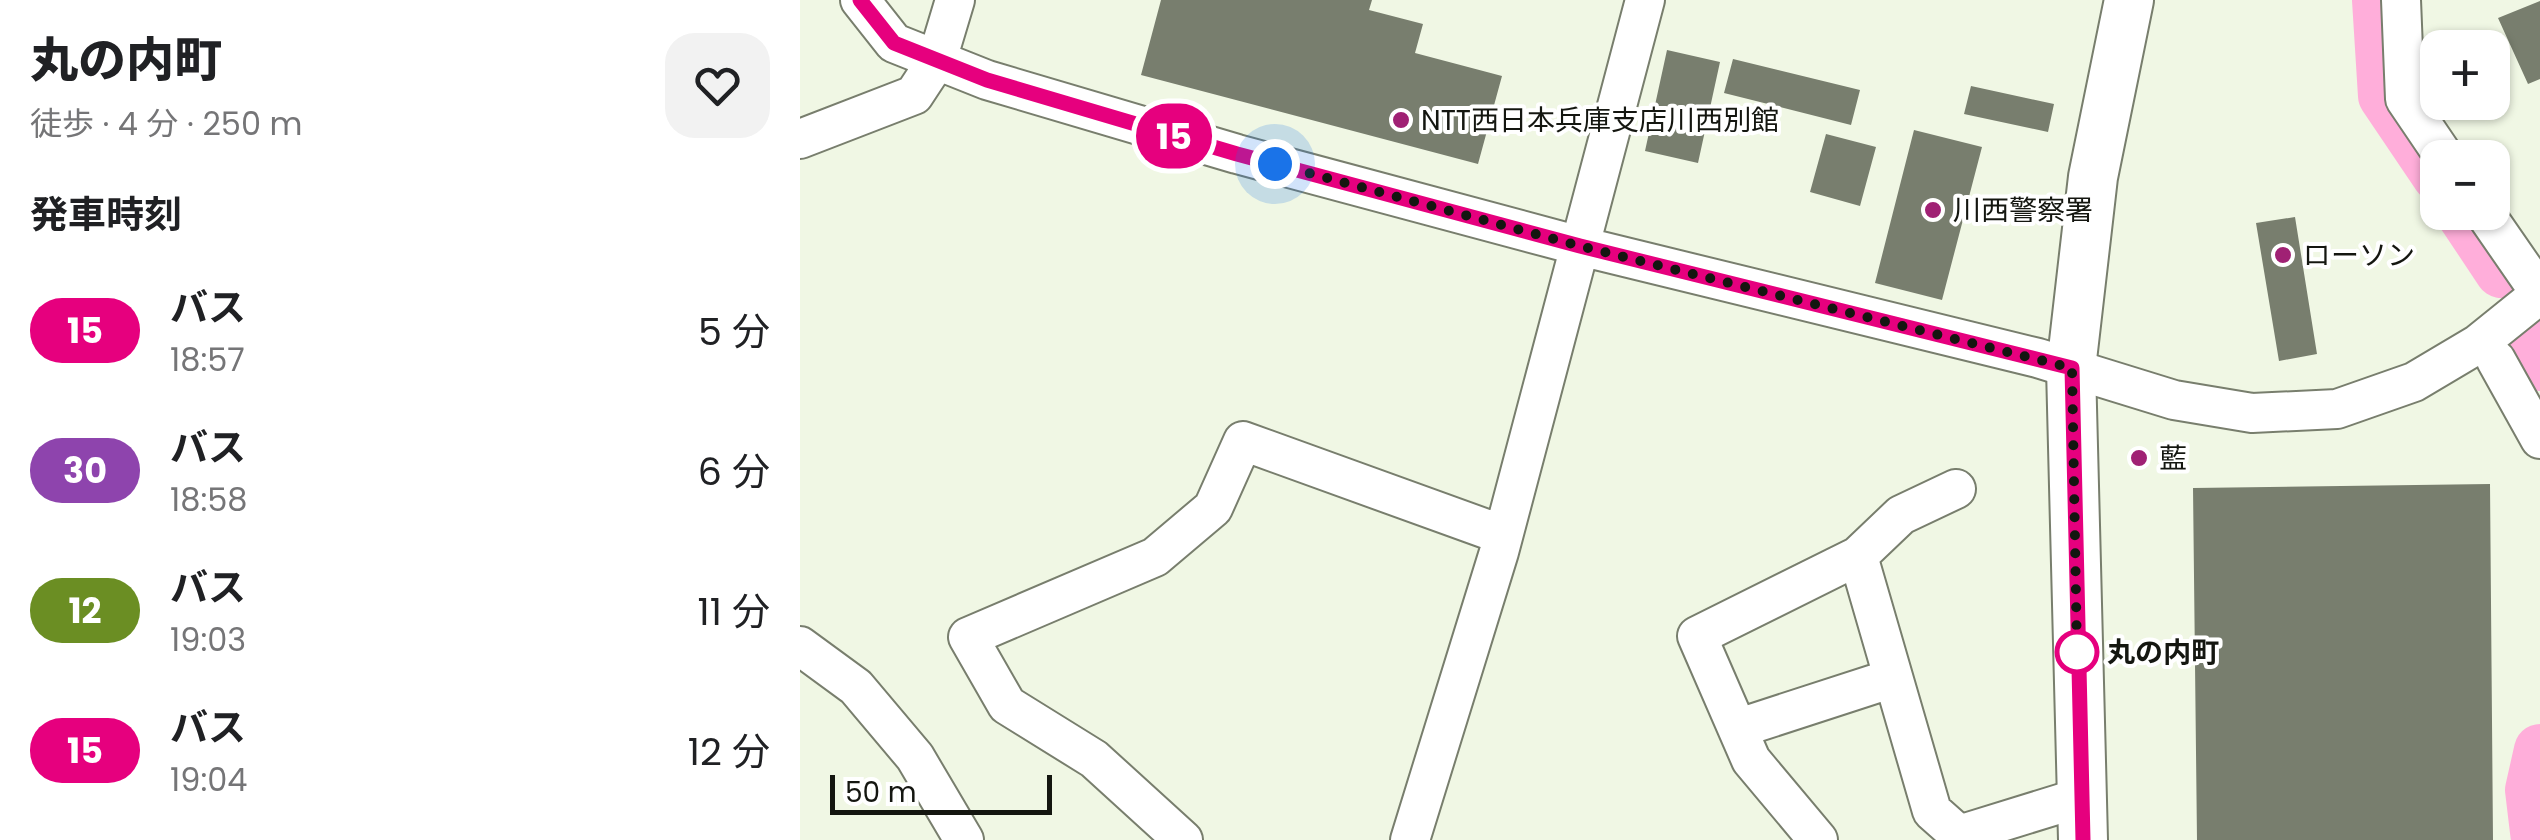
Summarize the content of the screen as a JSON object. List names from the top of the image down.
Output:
{
  "places": [
    "NTT西日本兵庫支店川西別館",
    "川西警察署",
    "ローソン",
    "藍",
    "丸の内町"
  ],
  "lines": ["bus line 15"],
  "scale_bar": "50 m",
  "page": {
    "heading": [
      ["丸の内町", "徒歩 · 4 分 · 250 m"],
      "発車時刻"
    ],
    "on_map": "15",
    "map_buttons": ["+", "−"],
    "list": [
      {
        "mark": "15",
        "name": "バス",
        "note": "18:57",
        "value": "5 分"
      },
      {
        "mark": "30",
        "name": "バス",
        "note": "18:58",
        "value": "6 分"
      },
      {
        "mark": "12",
        "name": "バス",
        "note": "19:03",
        "value": "11 分"
      },
      {
        "mark": "15",
        "name": "バス",
        "note": "19:04",
        "value": "12 分"
      }
    ],
    "scale": "50 m"
  }
}
